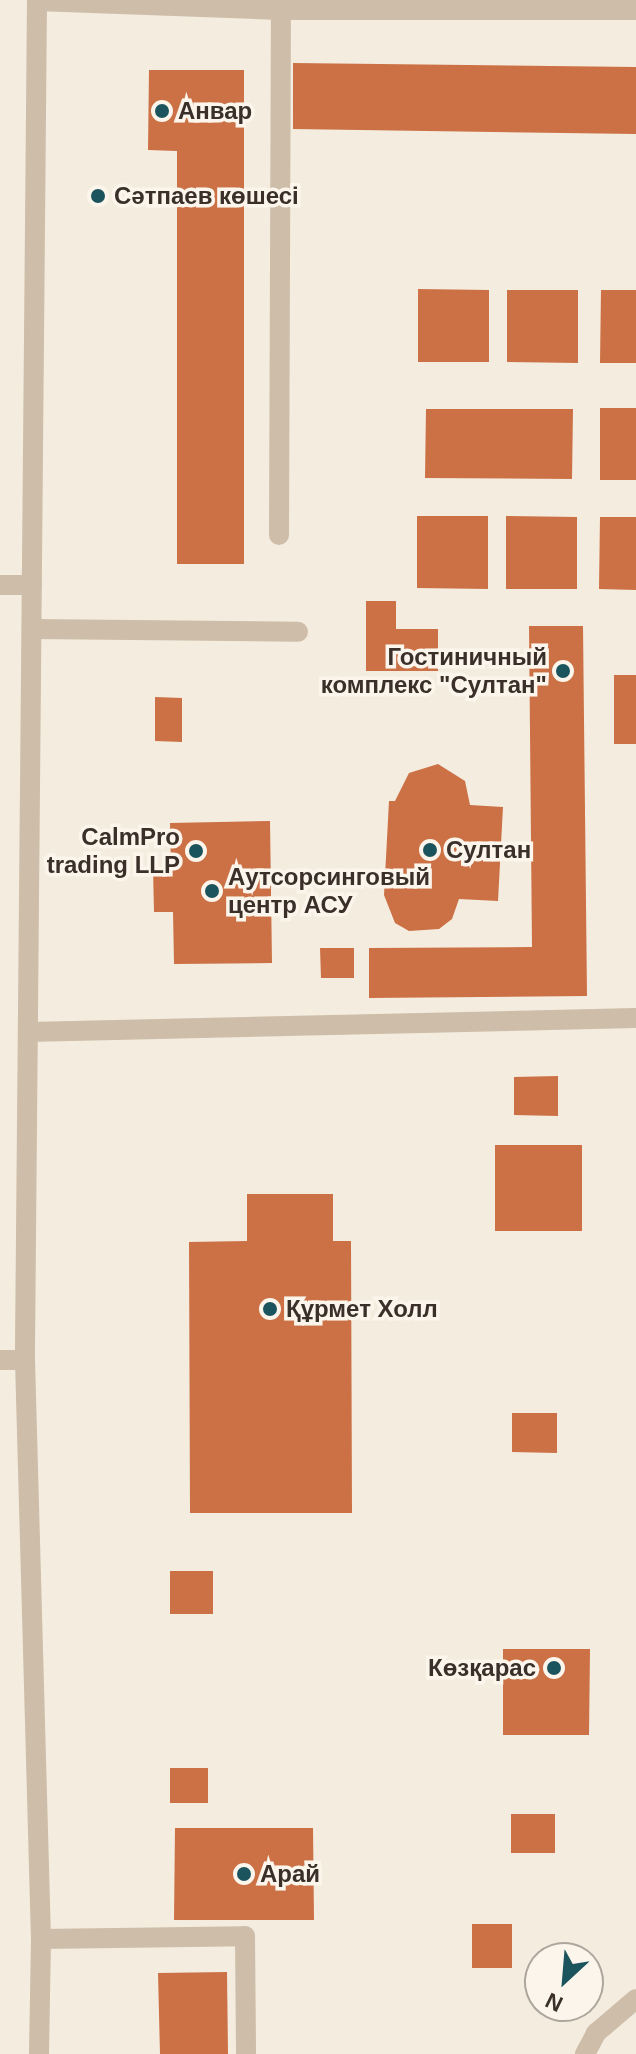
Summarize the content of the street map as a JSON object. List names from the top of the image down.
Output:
{
  "places": [
    "Анвар",
    "Сәтпаев көшесі",
    "Гостиничный комплекс \"Султан\"",
    "Султан",
    "CalmPro trading LLP",
    "Аутсорсинговый центр АСУ",
    "Құрмет Холл",
    "Көзқарас",
    "Арай"
  ],
  "north": "bottom left"
}
